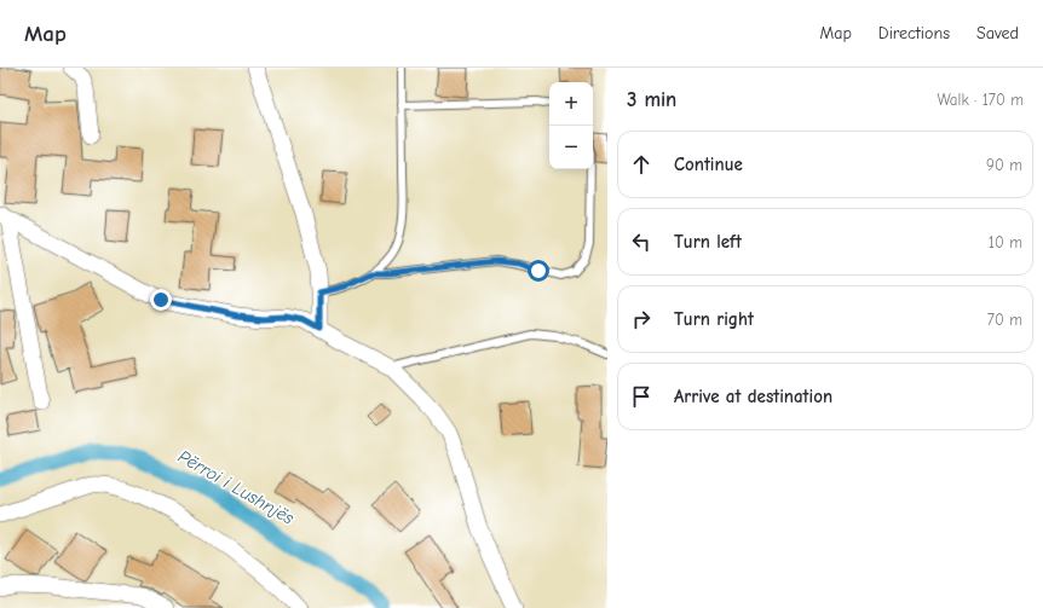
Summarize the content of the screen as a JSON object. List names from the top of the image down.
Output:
{
  "water": ["Përroi i Lushnjës"],
  "page": {
    "header": "Map",
    "nav": ["Map", "Directions", "Saved"],
    "heading": ["3 min", "Walk · 170 m"],
    "map_buttons": ["+", "−"],
    "list": [
      ["Continue", "90 m"],
      ["Turn left", "10 m"],
      ["Turn right", "70 m"],
      "Arrive at destination"
    ]
  }
}
